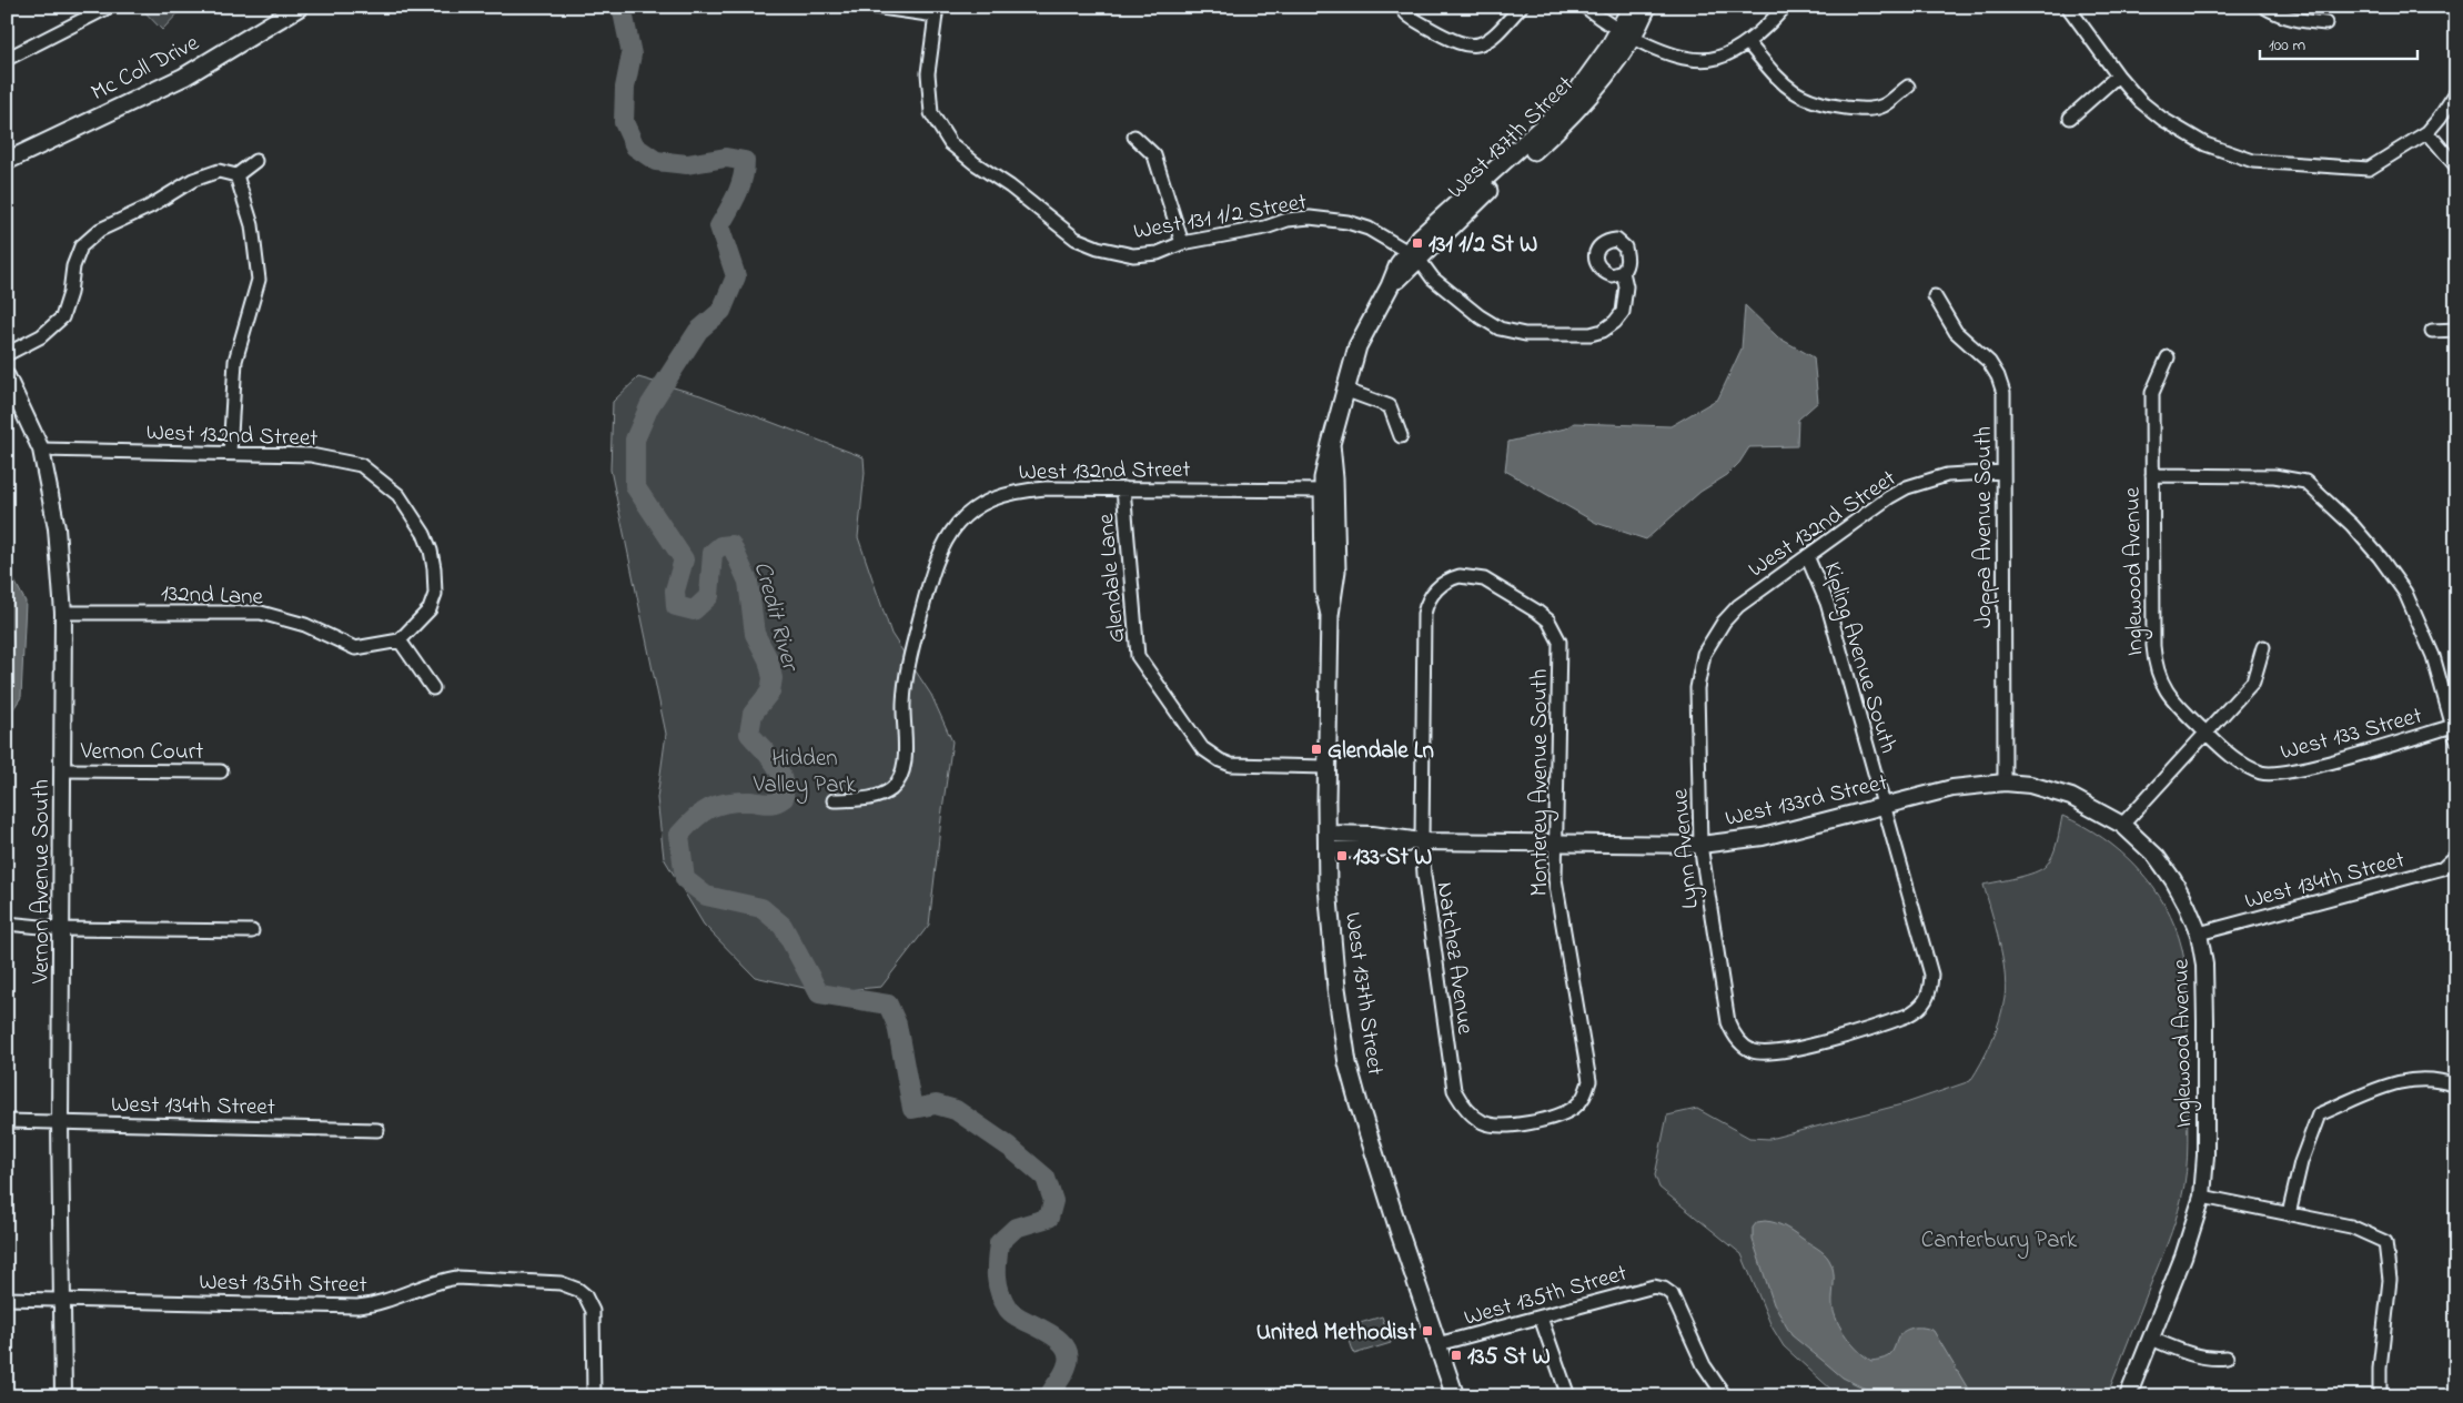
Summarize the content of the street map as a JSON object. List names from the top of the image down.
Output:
{
  "streets": {
    "main road": ["Mc Coll Drive", "West 137th Street"],
    "street": [
      "West 131 1/2 Street",
      "West 132nd Street",
      "Joppa Avenue South",
      "Inglewood Avenue",
      "Glendale Lane",
      "132nd Lane",
      "Kipling Avenue South",
      "West 133 Street",
      "Vernon Court",
      "Monterey Avenue South",
      "West 133rd Street",
      "Lynn Avenue",
      "West 134th Street",
      "Vernon Avenue South",
      "Natchez Avenue",
      "West 135th Street"
    ]
  },
  "crossings": [
    ["West 137th Street", "West 131 1/2 Street"],
    ["West 137th Street", "West 132nd Street"],
    ["West 137th Street", "Glendale Lane"],
    ["West 137th Street", "West 133rd Street"],
    ["West 137th Street", "West 135th Street"],
    ["West 132nd Street", "Joppa Avenue South"],
    ["West 132nd Street", "Glendale Lane"],
    ["West 132nd Street", "132nd Lane"],
    ["West 132nd Street", "Kipling Avenue South"],
    ["West 132nd Street", "Lynn Avenue"],
    ["West 132nd Street", "Vernon Avenue South"],
    ["Joppa Avenue South", "West 133rd Street"],
    ["Inglewood Avenue", "West 133 Street"],
    ["Inglewood Avenue", "West 133rd Street"],
    ["Inglewood Avenue", "West 134th Street"],
    ["132nd Lane", "Vernon Avenue South"],
    ["Kipling Avenue South", "West 133rd Street"],
    ["Kipling Avenue South", "Lynn Avenue"],
    ["Vernon Court", "Vernon Avenue South"],
    ["Monterey Avenue South", "West 133rd Street"],
    ["Monterey Avenue South", "Natchez Avenue"],
    ["West 133rd Street", "Lynn Avenue"],
    ["West 133rd Street", "Natchez Avenue"],
    ["West 134th Street", "Vernon Avenue South"],
    ["Vernon Avenue South", "West 135th Street"]
  ],
  "water": ["Credit River"],
  "parks": ["Hidden Valley Park", "Canterbury Park"],
  "places": {
    "transit": [
      "131 1/2 St W",
      "Glendale Ln",
      "133 St W",
      "United Methodist",
      "135 St W"
    ]
  },
  "scale_bar": "100 m"
}
